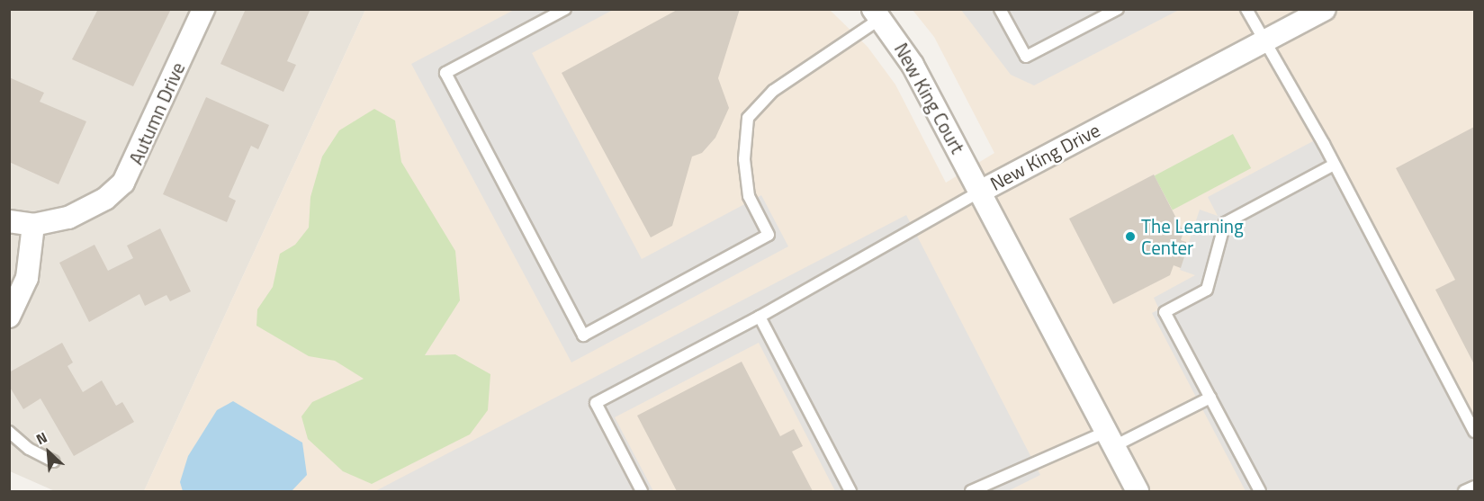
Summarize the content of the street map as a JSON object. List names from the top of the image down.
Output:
{
  "streets": {
    "street": ["New King Court", "Autumn Drive", "New King Drive"]
  },
  "crossings": [
    ["New King Court", "New King Drive"]
  ],
  "places": ["The Learning Center"],
  "north": "top left"
}
